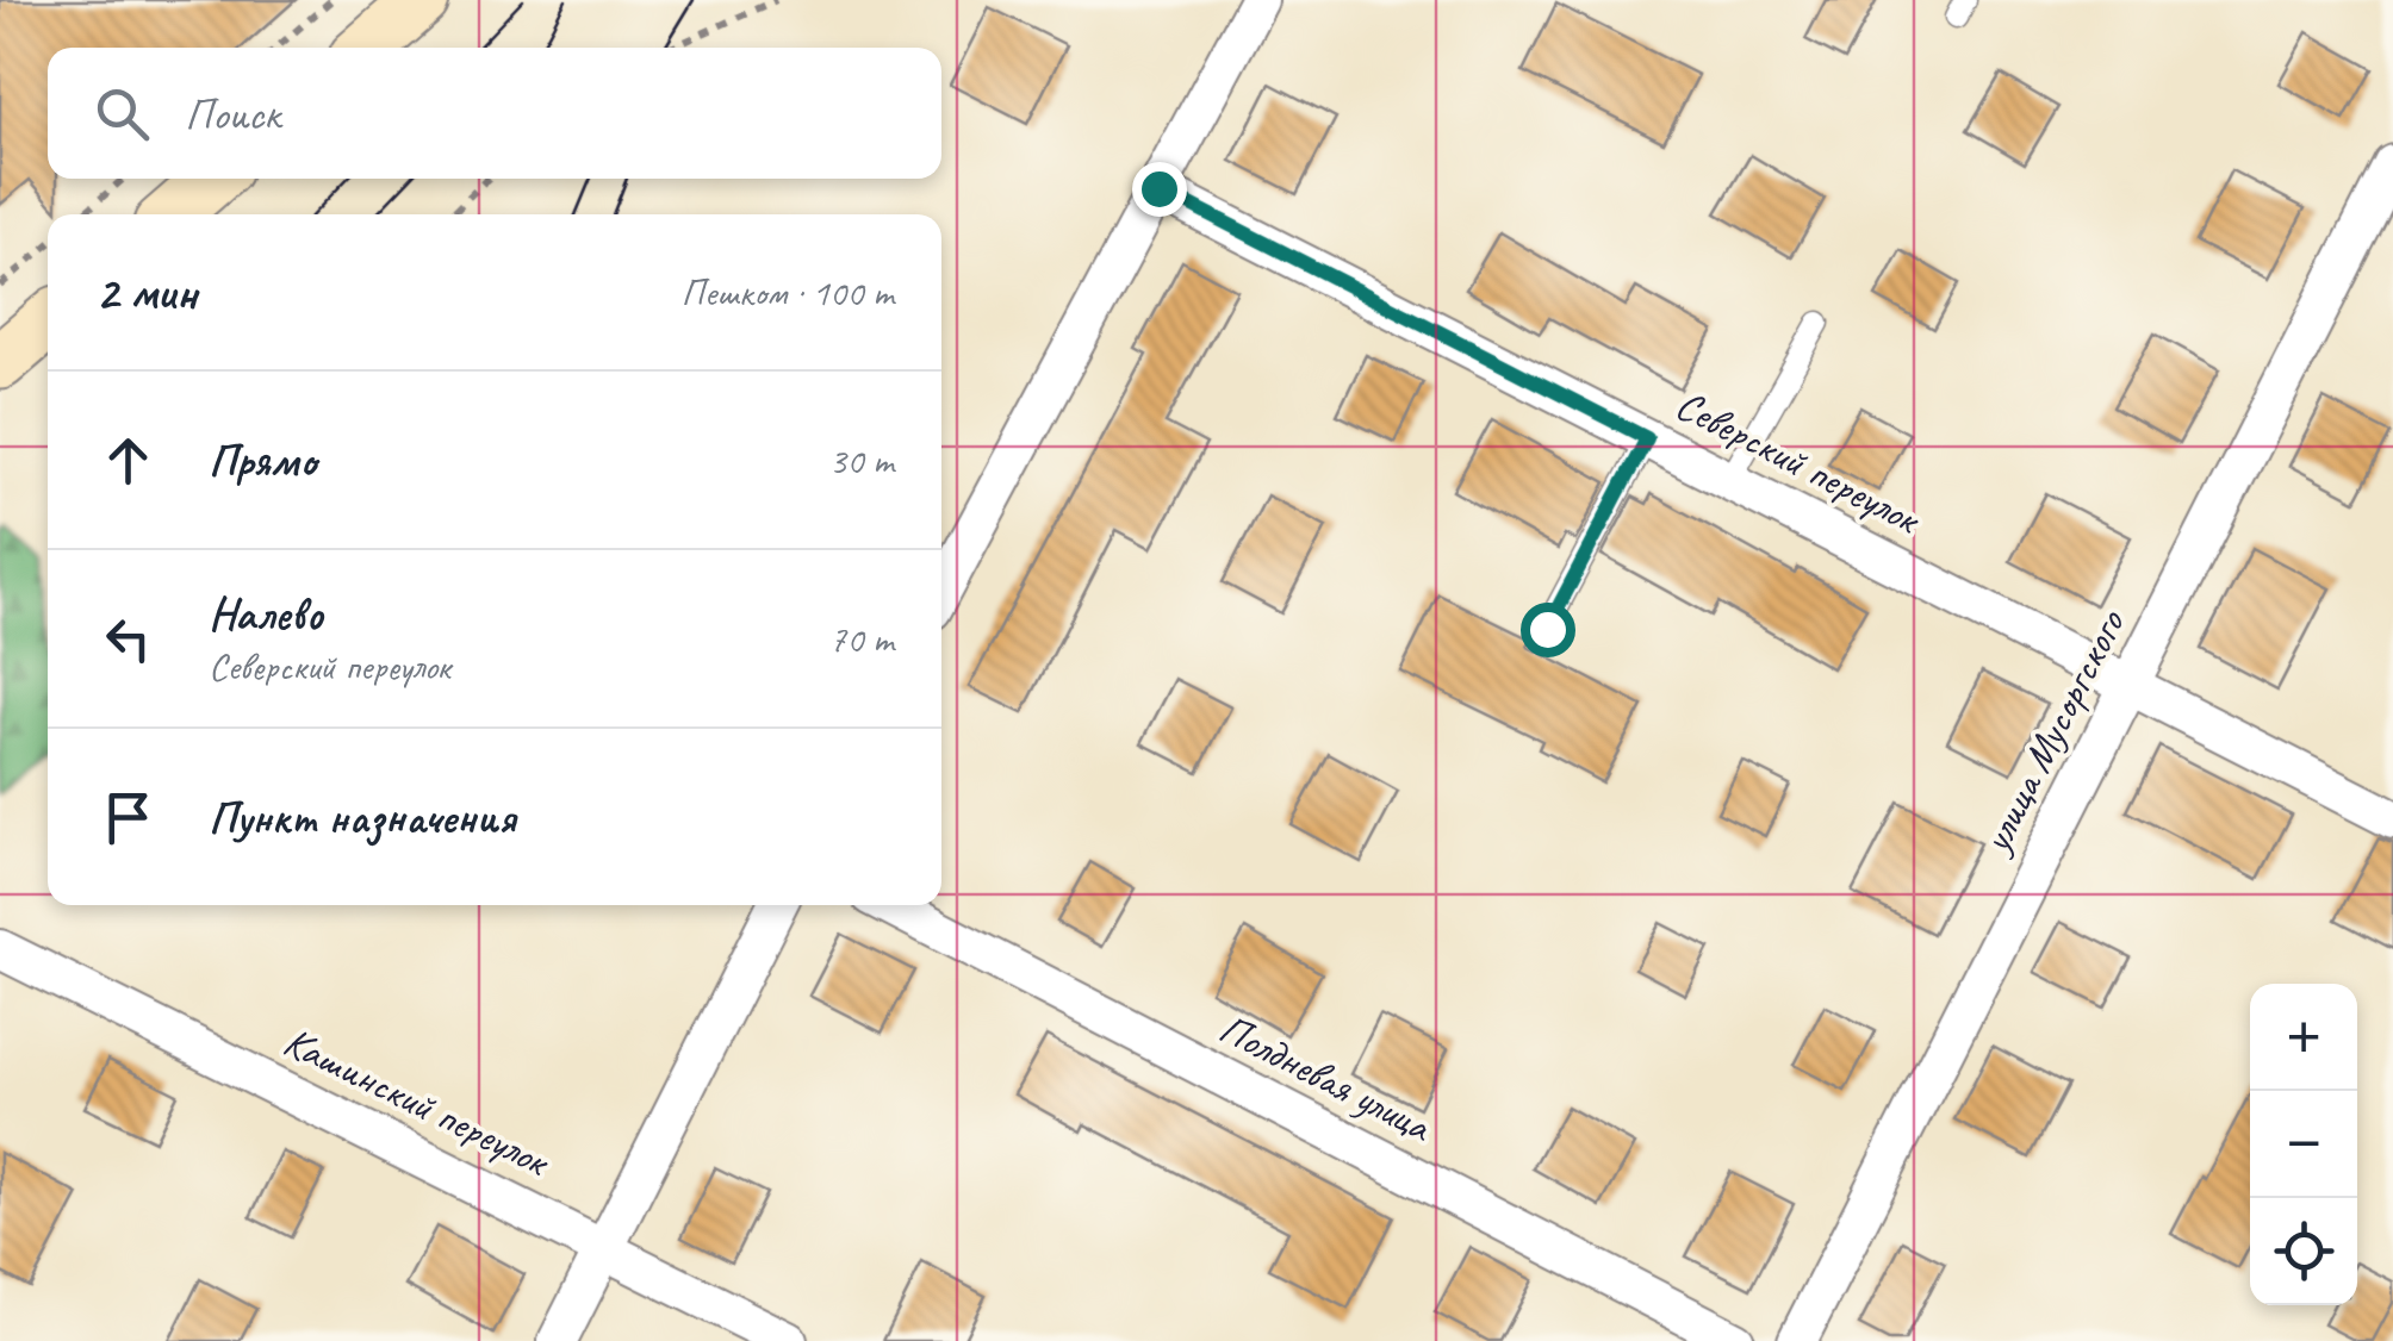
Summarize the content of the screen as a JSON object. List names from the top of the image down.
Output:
{
  "streets": {
    "street": [
      "Северский переулок",
      "улица Мусоргского",
      "Полдневая улица",
      "Кашинский переулок"
    ]
  },
  "crossings": [
    ["Северский переулок", "улица Мусоргского"]
  ],
  "page": {
    "search": "Поиск",
    "heading": ["2 мин", "Пешком · 100 m"],
    "list": [
      ["Прямо", "30 m"],
      ["Налево", "Северский переулок", "70 m"],
      "Пункт назначения"
    ],
    "map_buttons": ["+", "−"]
  }
}
